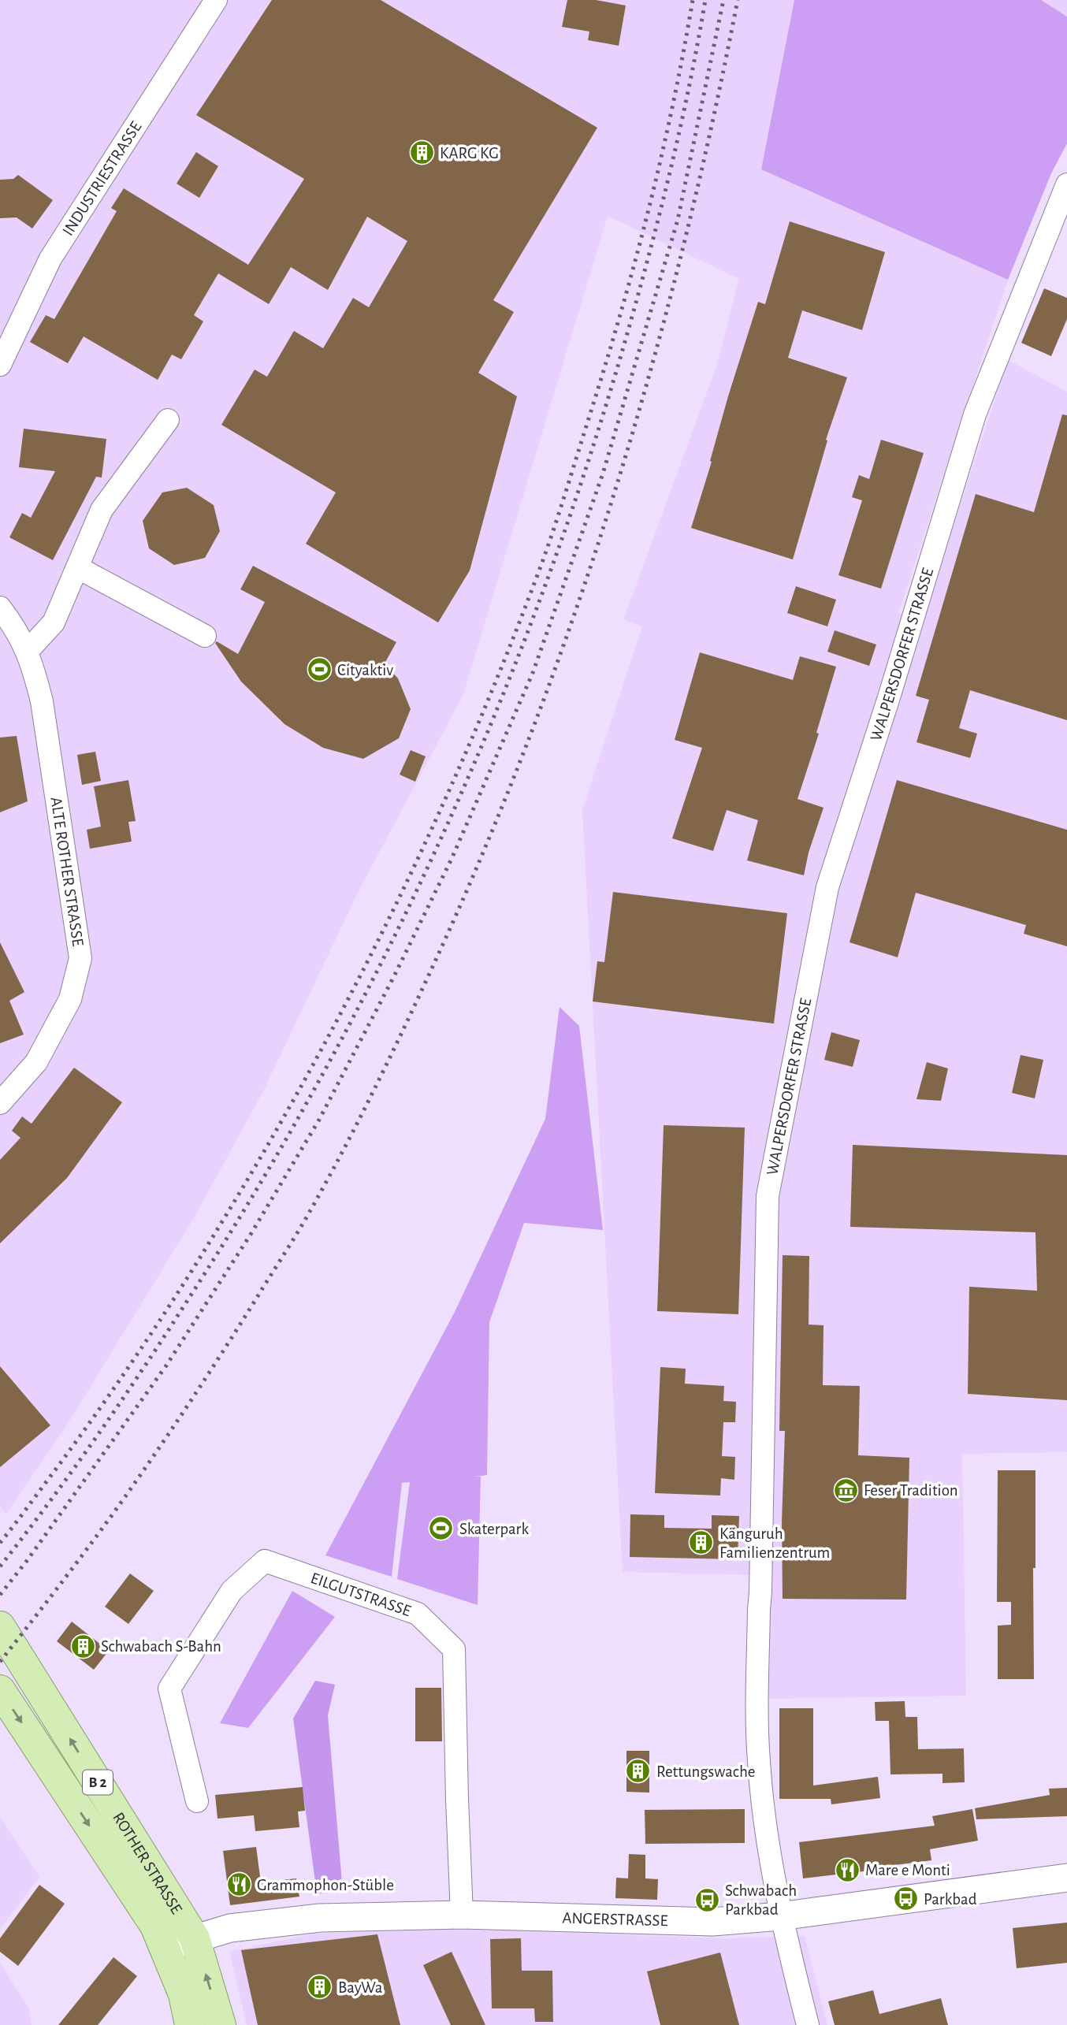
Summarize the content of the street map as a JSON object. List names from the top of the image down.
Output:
{
  "streets": {
    "main road": ["B 2", "ROTHER STRASSE"],
    "street": [
      "INDUSTRIESTRASSE",
      "WALPERSDORFER STRASSE",
      "ALTE ROTHER STRASSE",
      "EILGUTSTRASSE",
      "ANGERSTRASSE"
    ]
  },
  "crossings": [
    ["WALPERSDORFER STRASSE", "ANGERSTRASSE"],
    ["EILGUTSTRASSE", "ANGERSTRASSE"],
    ["ROTHER STRASSE", "ANGERSTRASSE"]
  ],
  "places": {
    "building": [
      "KARG KG",
      "Känguruh Familienzentrum",
      "Schwabach S-Bahn",
      "Rettungswache",
      "BayWa"
    ],
    "sports": ["Cityaktiv", "Skaterpark"],
    "museum": ["Feser Tradition"],
    "restaurant": ["Mare e Monti", "Grammophon-Stüble"],
    "bus stop": ["Parkbad", "Schwabach Parkbad"]
  }
}
